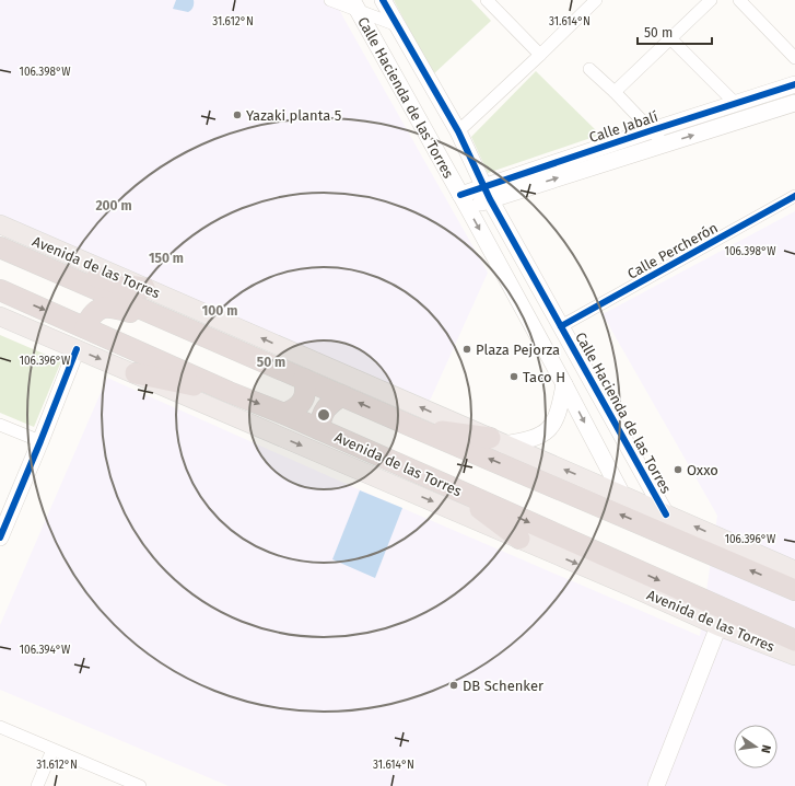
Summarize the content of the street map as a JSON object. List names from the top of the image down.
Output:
{
  "streets": {
    "highway": ["Avenida de las Torres"],
    "street": ["Calle Hacienda de las Torres", "Calle Jabalí", "Calle Percherón"]
  },
  "crossings": [
    ["Calle Hacienda de las Torres", "Calle Jabalí"],
    ["Calle Hacienda de las Torres", "Calle Percherón"],
    ["Calle Hacienda de las Torres", "Avenida de las Torres"]
  ],
  "places": [
    "Yazaki planta 5",
    "Plaza Pejorza",
    "Taco H",
    "Oxxo",
    "DB Schenker"
  ],
  "scale_bar": "50 m",
  "north": "right",
  "coordinates": [
    "31.612°N",
    "31.614°N",
    "106.398°W",
    "106.396°W",
    "106.394°W"
  ],
  "rings": [
    "200 m",
    "150 m",
    "100 m",
    "50 m"
  ]
}
